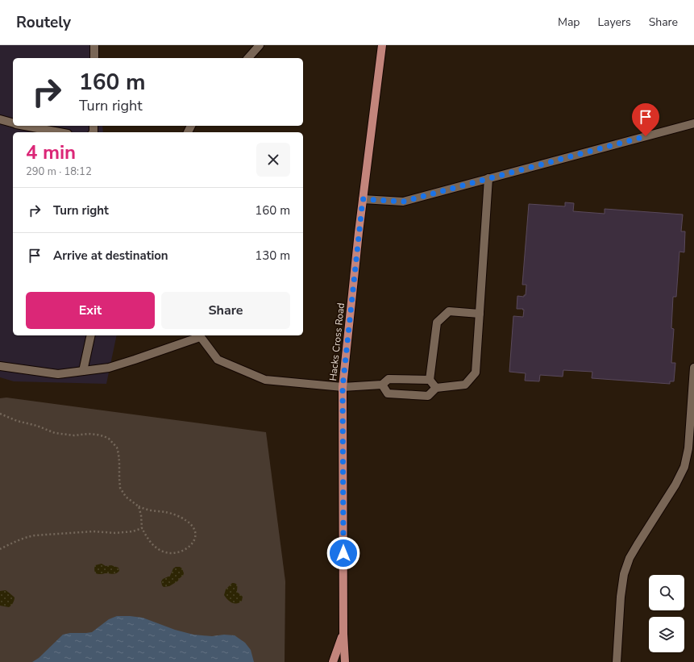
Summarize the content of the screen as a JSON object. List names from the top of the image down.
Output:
{
  "streets": {
    "main road": ["Hacks Cross Road"]
  },
  "page": {
    "header": "Routely",
    "nav": ["Map", "Layers", "Share"],
    "turn": ["160 m", "Turn right"],
    "heading": ["4 min", "290 m · 18:12"],
    "list": [
      {
        "name": "Turn right",
        "value": "160 m"
      },
      {
        "name": "Arrive at destination",
        "value": "130 m"
      }
    ],
    "buttons": ["Exit", "Share"]
  }
}
